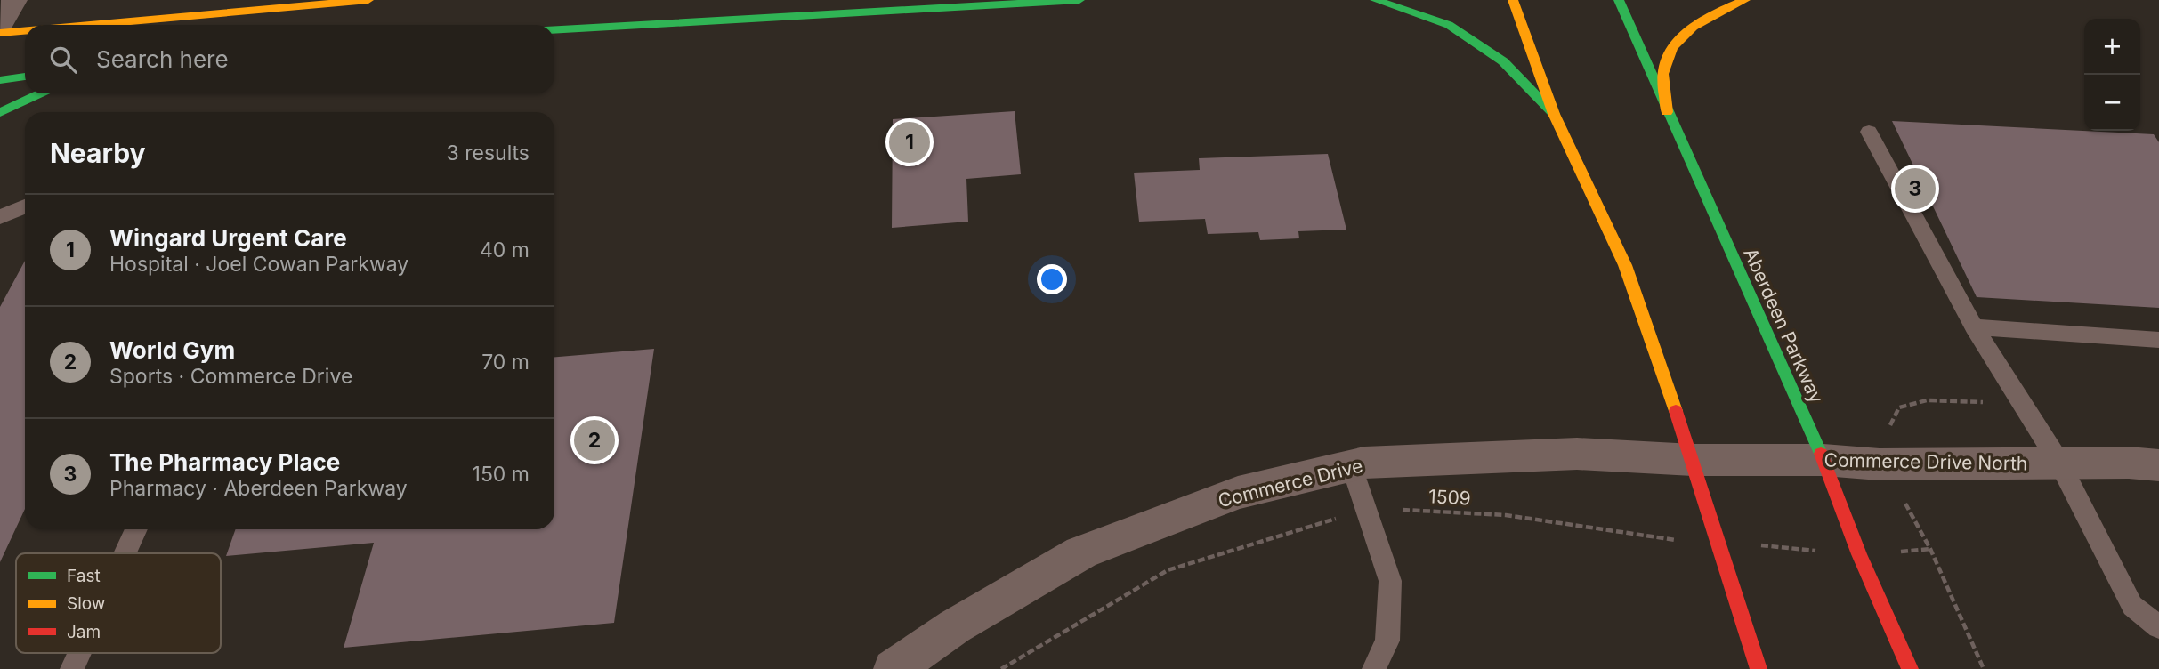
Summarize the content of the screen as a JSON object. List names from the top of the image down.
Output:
{
  "streets": {
    "main road": ["Aberdeen Parkway"],
    "street": ["Commerce Drive North", "Commerce Drive"],
    "path": ["1509"]
  },
  "crossings": [
    ["Aberdeen Parkway", "Commerce Drive North"],
    ["Aberdeen Parkway", "1509"],
    ["Commerce Drive North", "Commerce Drive"]
  ],
  "legend": ["Fast", "Slow", "Jam"],
  "page": {
    "map_buttons": ["+", "−"],
    "search": "Search here",
    "heading": ["Nearby", "3 results"],
    "pins": ["1", "3", "2"],
    "list": [
      {
        "mark": "1",
        "name": "Wingard Urgent Care",
        "note": "Hospital · Joel Cowan Parkway",
        "value": "40 m"
      },
      {
        "mark": "2",
        "name": "World Gym",
        "note": "Sports · Commerce Drive",
        "value": "70 m"
      },
      {
        "mark": "3",
        "name": "The Pharmacy Place",
        "note": "Pharmacy · Aberdeen Parkway",
        "value": "150 m"
      }
    ]
  }
}
